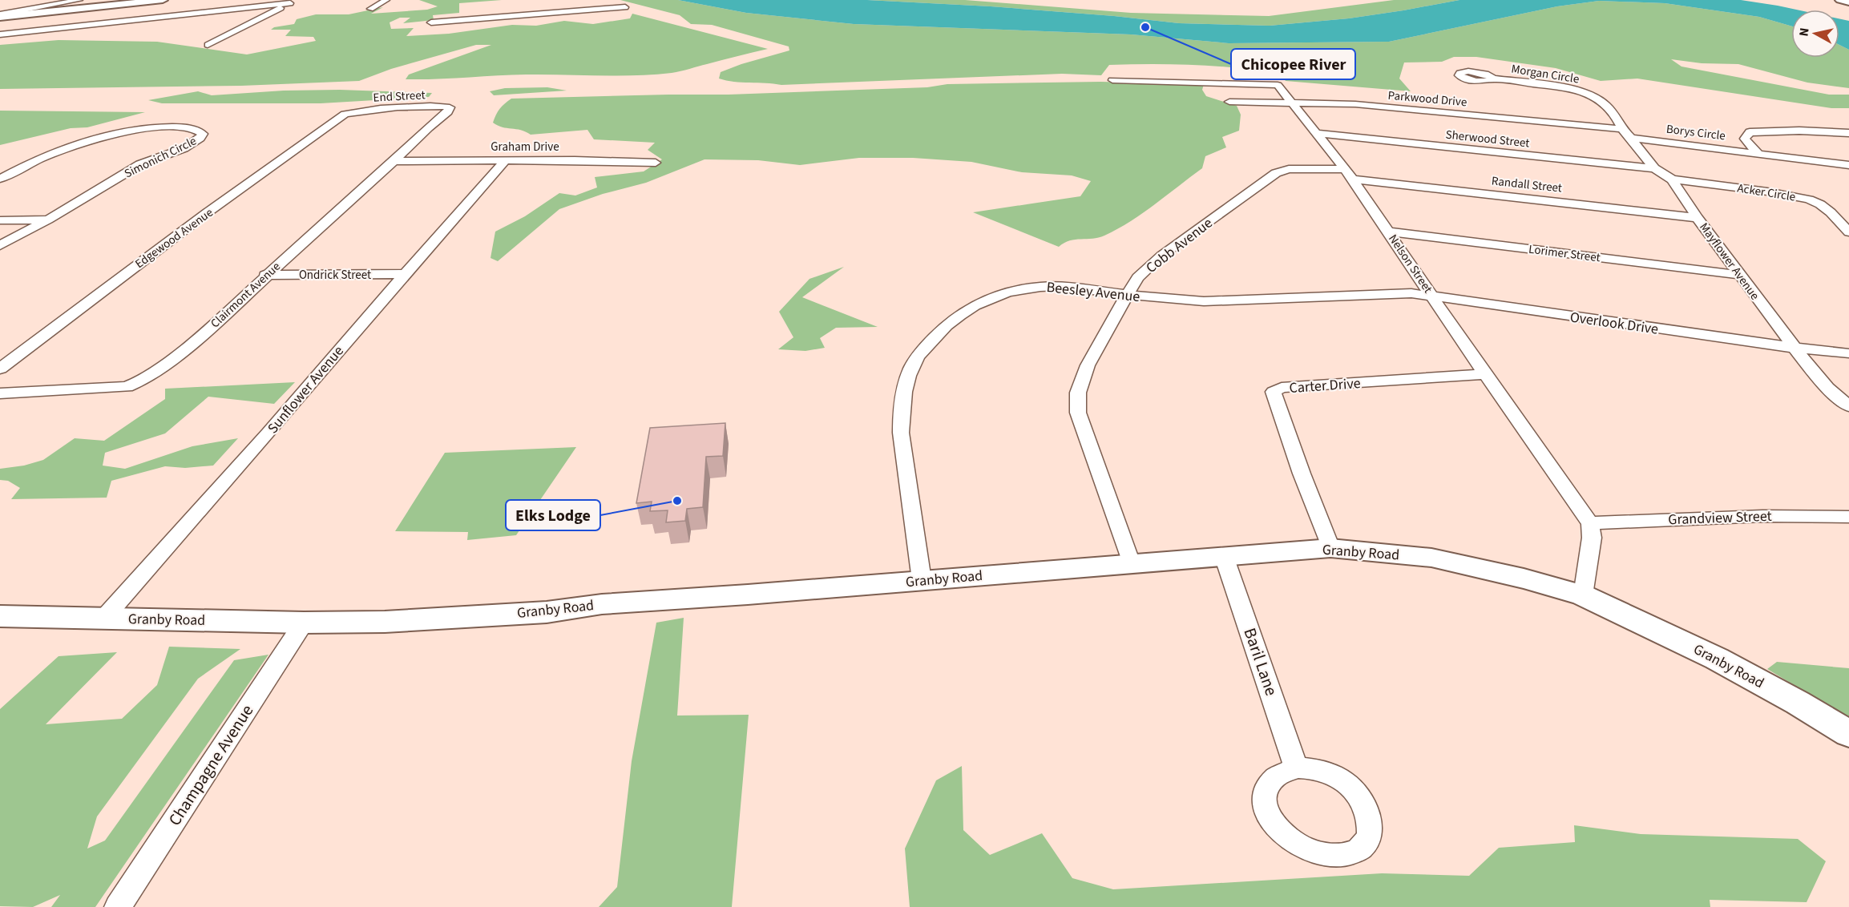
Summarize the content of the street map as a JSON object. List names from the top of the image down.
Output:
{
  "streets": {
    "main road": ["Granby Road"],
    "street": [
      "Morgan Circle",
      "End Street",
      "Parkwood Drive",
      "Borys Circle",
      "Sherwood Street",
      "Graham Drive",
      "Simonich Circle",
      "Randall Street",
      "Acker Circle",
      "Edgewood Avenue",
      "Cobb Avenue",
      "Lorimer Street",
      "Mayflower Avenue",
      "Nelson Street",
      "Ondrick Street",
      "Beesley Avenue",
      "Clairmont Avenue",
      "Overlook Drive",
      "Carter Drive",
      "Sunflower Avenue",
      "Grandview Street",
      "Baril Lane",
      "Champagne Avenue"
    ]
  },
  "crossings": [
    ["Morgan Circle", "Mayflower Avenue"],
    ["End Street", "Edgewood Avenue"],
    ["End Street", "Clairmont Avenue"],
    ["Parkwood Drive", "Mayflower Avenue"],
    ["Parkwood Drive", "Nelson Street"],
    ["Borys Circle", "Mayflower Avenue"],
    ["Sherwood Street", "Mayflower Avenue"],
    ["Sherwood Street", "Nelson Street"],
    ["Graham Drive", "Clairmont Avenue"],
    ["Graham Drive", "Sunflower Avenue"],
    ["Randall Street", "Cobb Avenue"],
    ["Randall Street", "Mayflower Avenue"],
    ["Randall Street", "Nelson Street"],
    ["Acker Circle", "Mayflower Avenue"],
    ["Cobb Avenue", "Nelson Street"],
    ["Cobb Avenue", "Beesley Avenue"],
    ["Cobb Avenue", "Granby Road"],
    ["Lorimer Street", "Mayflower Avenue"],
    ["Lorimer Street", "Nelson Street"],
    ["Mayflower Avenue", "Overlook Drive"],
    ["Nelson Street", "Beesley Avenue"],
    ["Nelson Street", "Overlook Drive"],
    ["Nelson Street", "Carter Drive"],
    ["Nelson Street", "Grandview Street"],
    ["Ondrick Street", "Clairmont Avenue"],
    ["Ondrick Street", "Sunflower Avenue"],
    ["Beesley Avenue", "Overlook Drive"],
    ["Beesley Avenue", "Granby Road"],
    ["Carter Drive", "Granby Road"],
    ["Sunflower Avenue", "Granby Road"],
    ["Granby Road", "Baril Lane"],
    ["Granby Road", "Champagne Avenue"]
  ],
  "places": ["Chicopee River", "Elks Lodge"],
  "north": "left"
}
